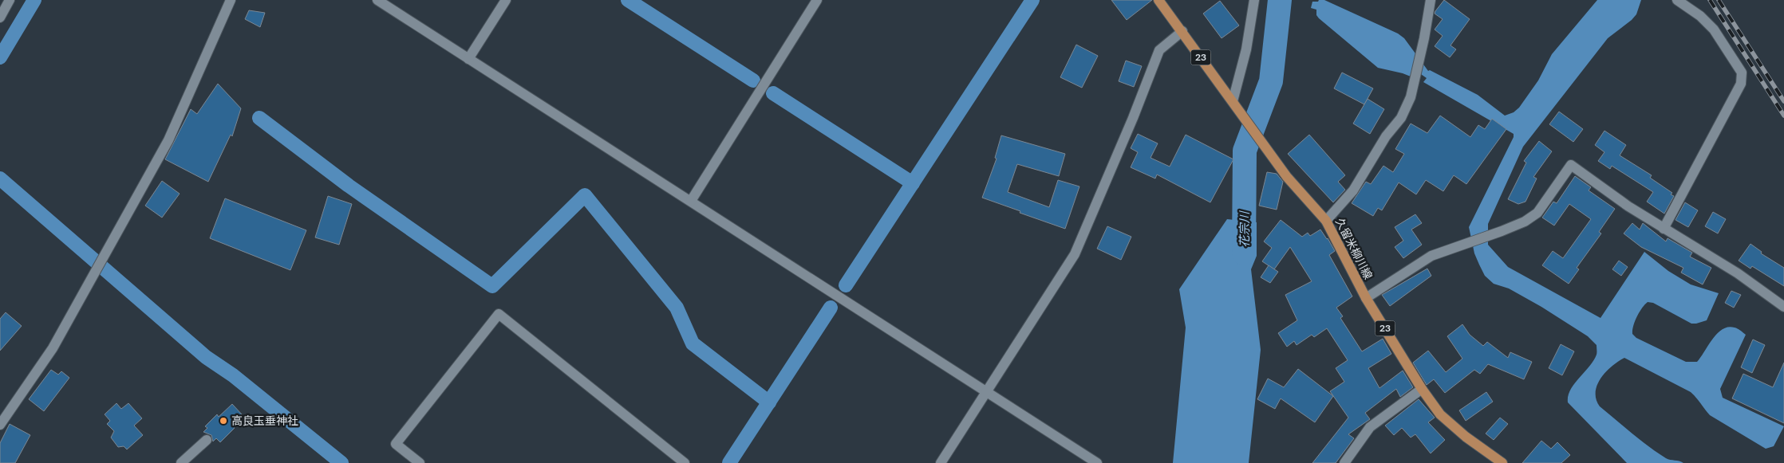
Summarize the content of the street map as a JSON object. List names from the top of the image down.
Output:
{
  "streets": {
    "main road": ["23", "久留米柳川線"]
  },
  "water": ["花宗川"],
  "places": ["高良玉垂神社"]
}
